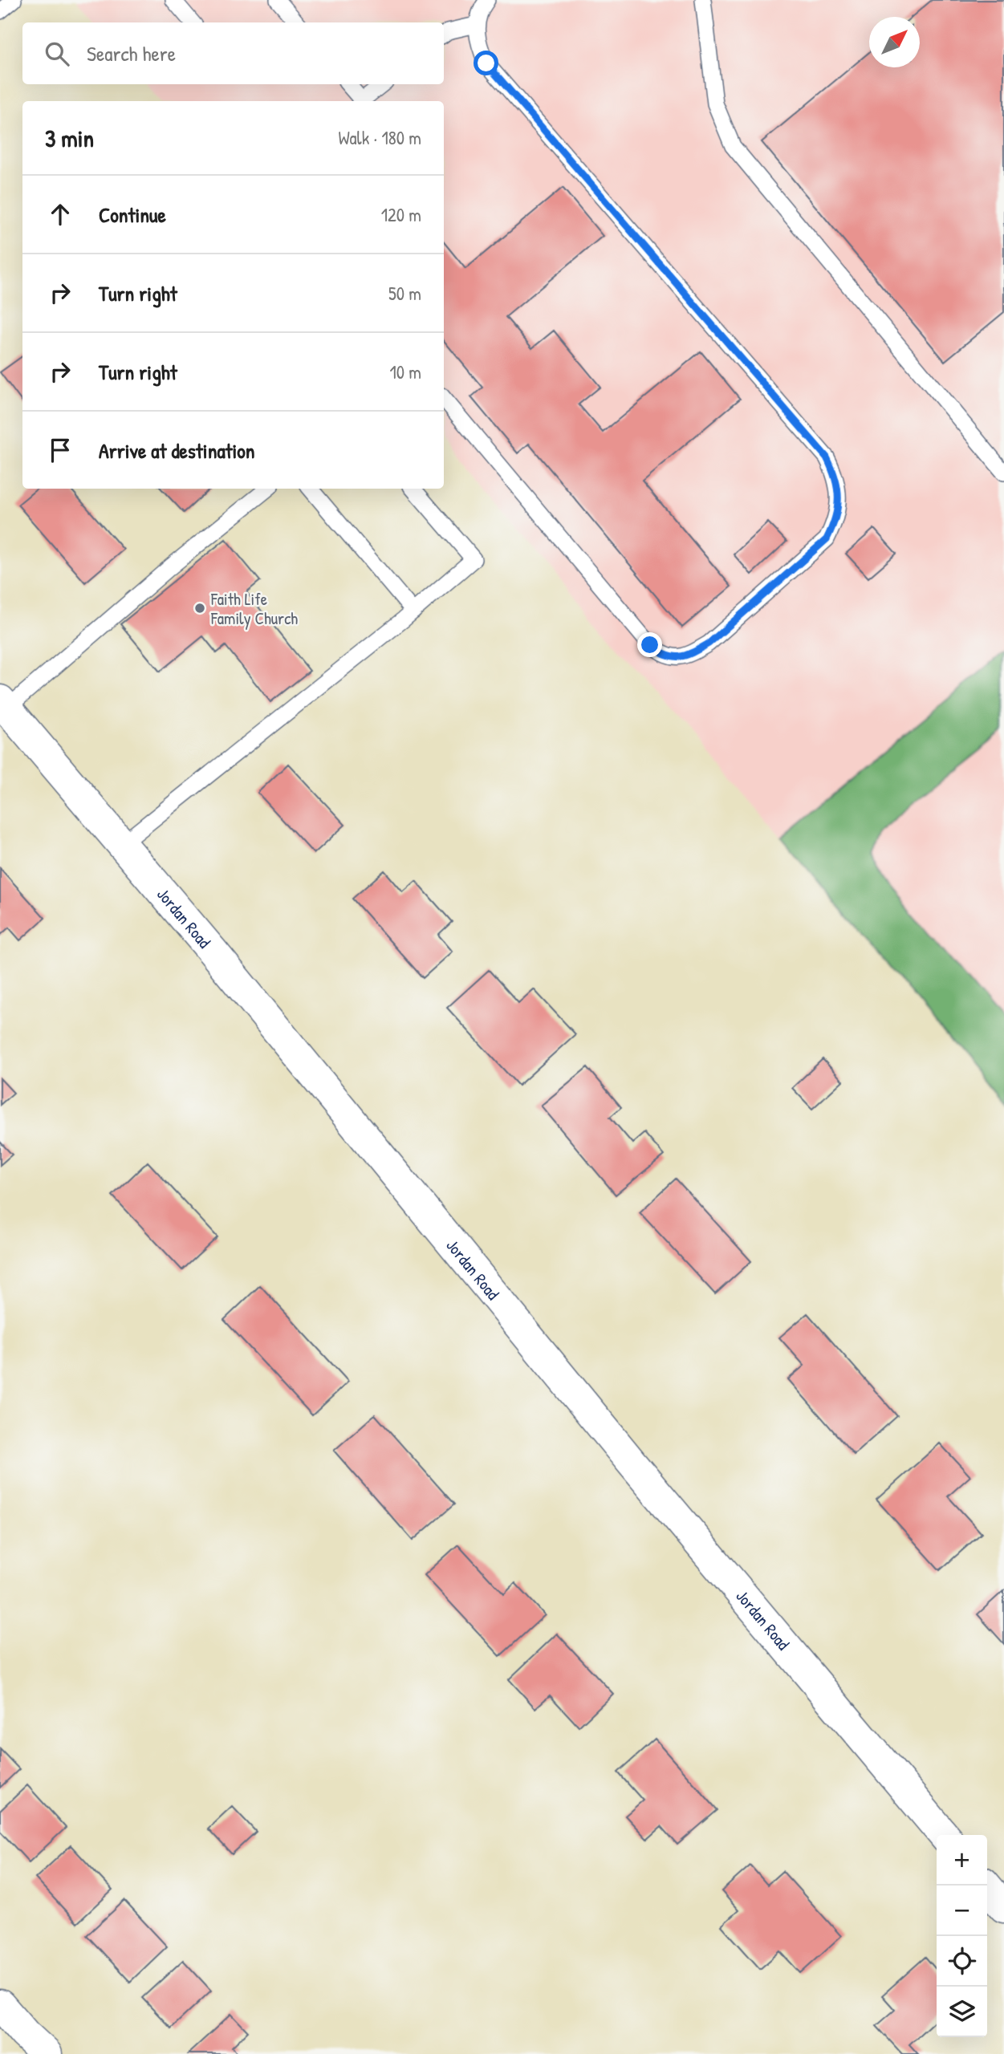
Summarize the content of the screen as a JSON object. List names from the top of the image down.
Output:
{
  "streets": {
    "street": ["Jordan Road"]
  },
  "places": ["Faith Life Family Church"],
  "north": "top right",
  "page": {
    "search": "Search here",
    "heading": ["3 min", "Walk · 180 m"],
    "list": [
      ["Continue", "120 m"],
      ["Turn right", "50 m"],
      ["Turn right", "10 m"],
      "Arrive at destination"
    ],
    "map_buttons": ["+", "−"]
  }
}
